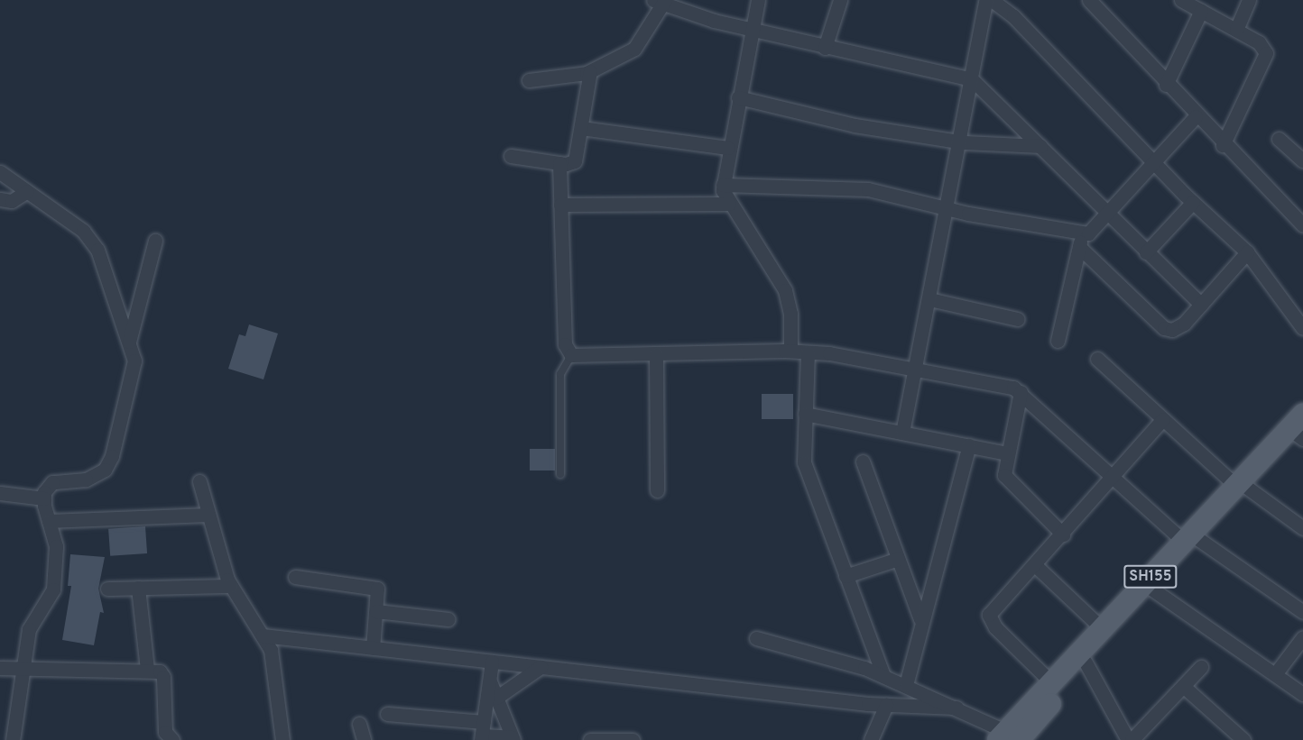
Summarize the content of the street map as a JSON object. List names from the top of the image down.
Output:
{
  "streets": {
    "main road": ["SH155"]
  }
}
